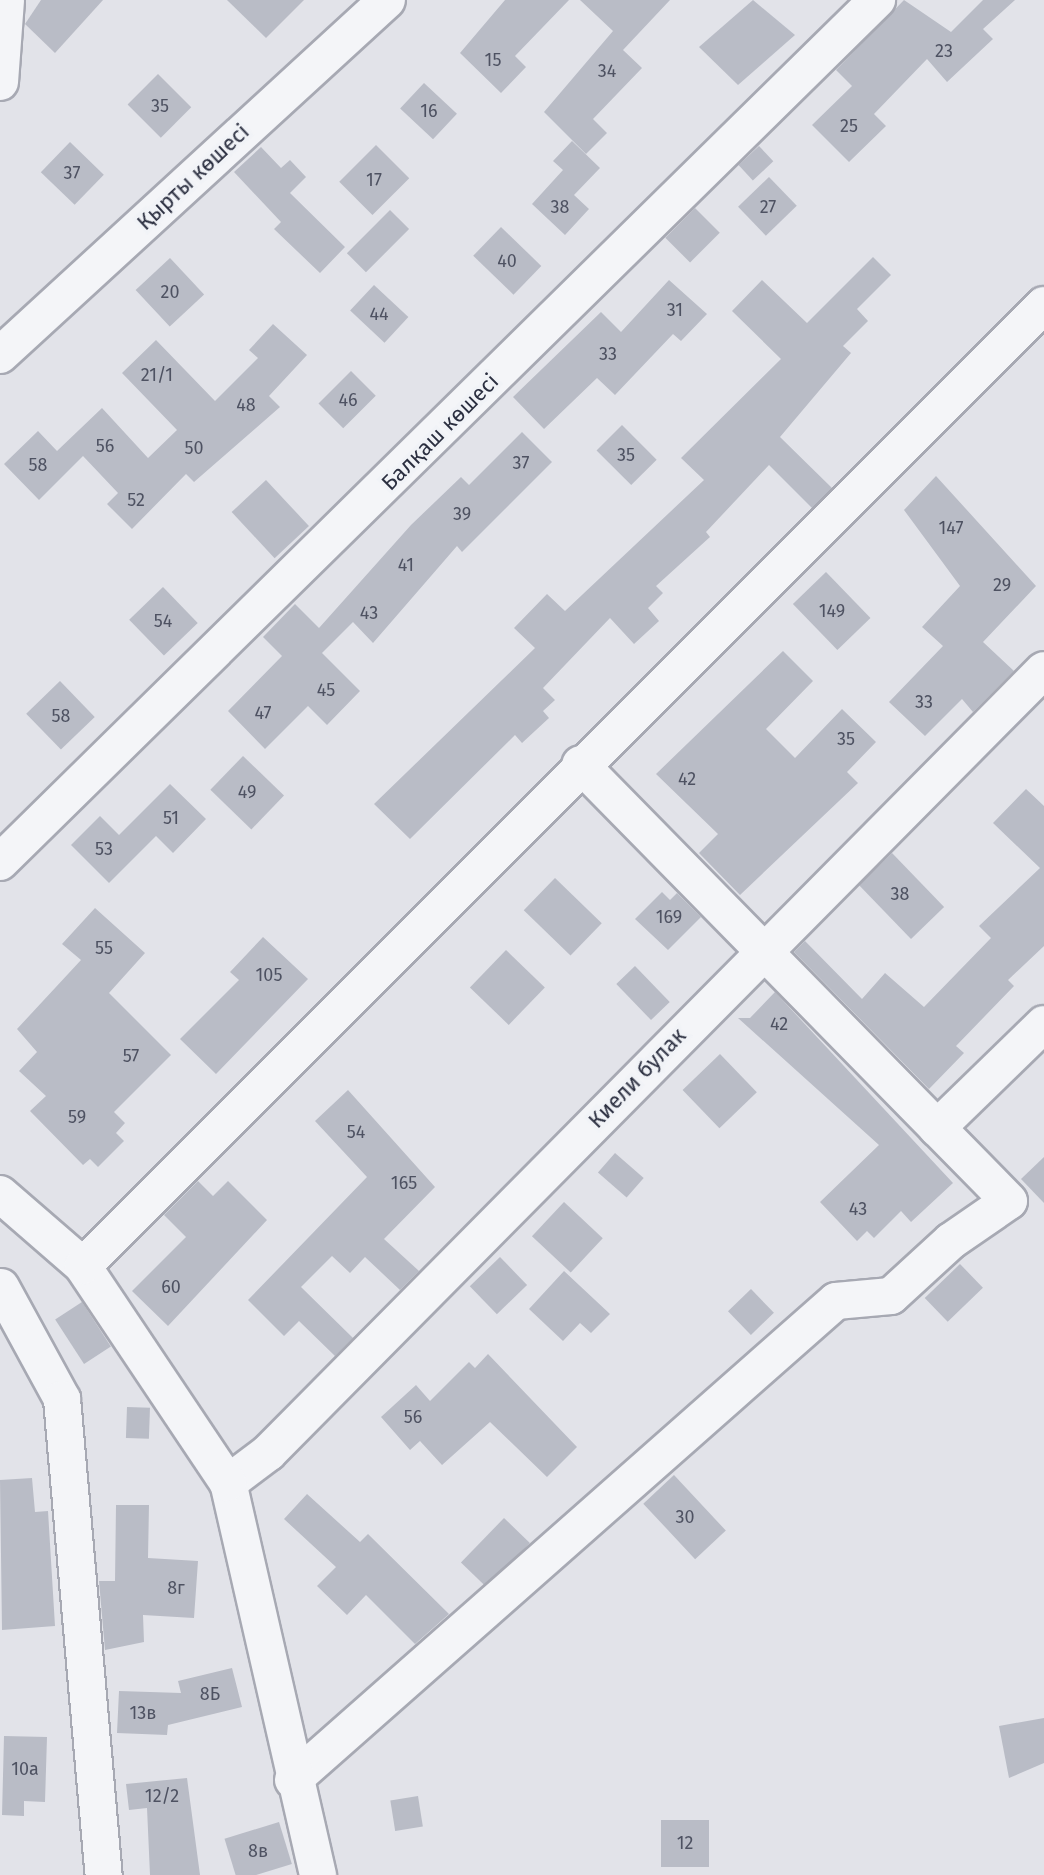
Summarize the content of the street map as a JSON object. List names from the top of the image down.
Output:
{
  "streets": {
    "street": ["Қырты көшесі", "Балқаш көшесі", "Киели булак"]
  },
  "house_numbers": [
    "23",
    "15",
    "34",
    "35",
    "16",
    "25",
    "37",
    "17",
    "38",
    "27",
    "40",
    "20",
    "31",
    "44",
    "33",
    "21/1",
    "46",
    "48",
    "56",
    "50",
    "35",
    "37",
    "58",
    "52",
    "39",
    "147",
    "41",
    "29",
    "149",
    "43",
    "54",
    "45",
    "33",
    "47",
    "58",
    "35",
    "42",
    "49",
    "51",
    "53",
    "38",
    "169",
    "55",
    "105",
    "42",
    "57",
    "59",
    "54",
    "165",
    "43",
    "60",
    "56",
    "30",
    "8г",
    "8Б",
    "13в",
    "10а",
    "12/2",
    "12",
    "8в"
  ]
}
